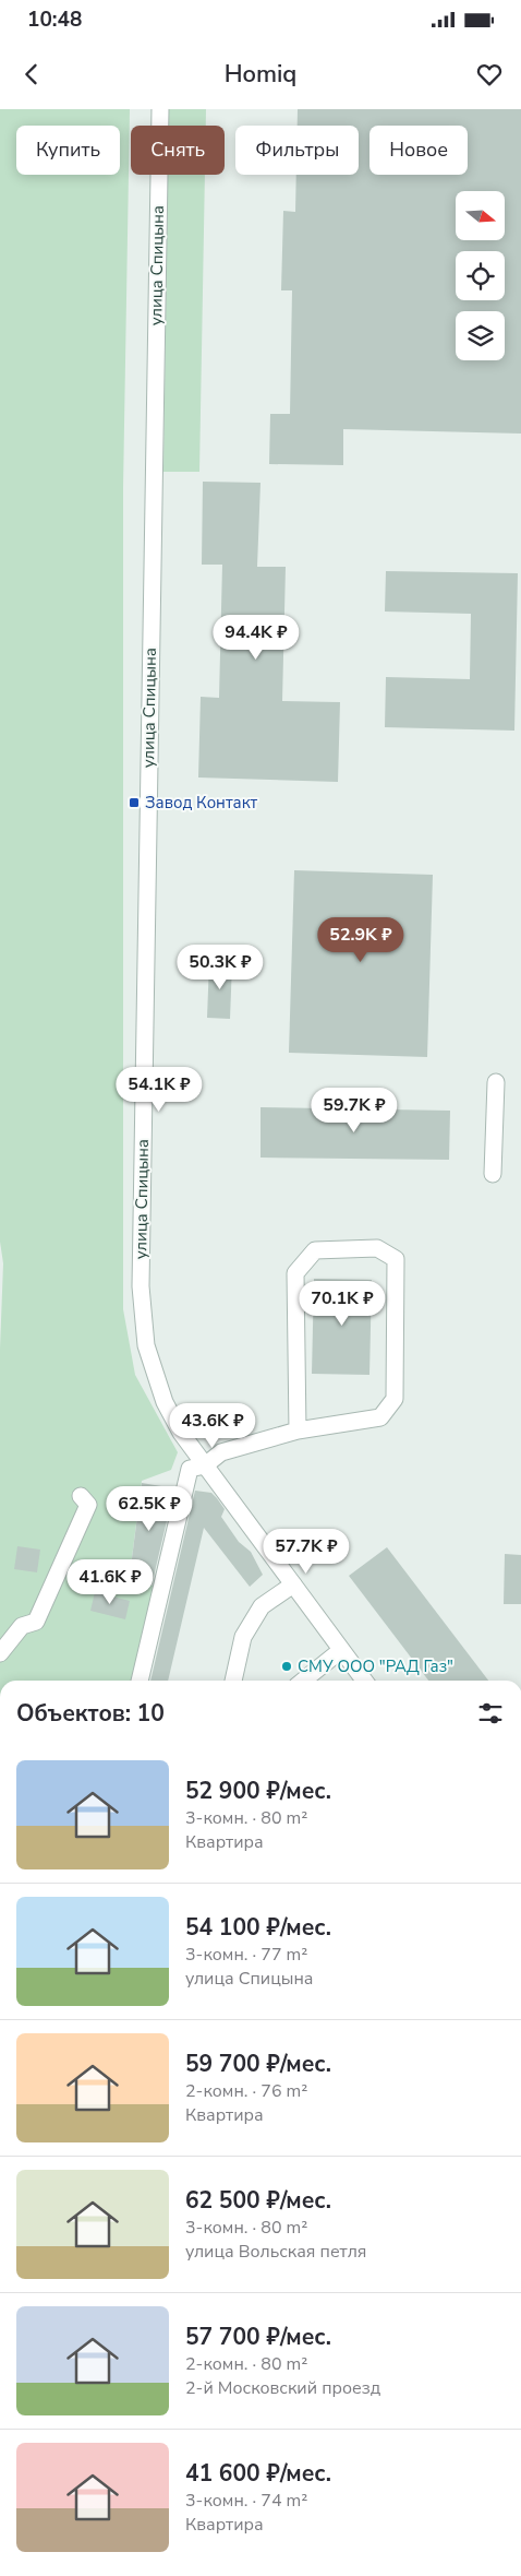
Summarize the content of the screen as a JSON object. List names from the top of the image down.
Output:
{
  "streets": {
    "street": ["улица Спицына"]
  },
  "places": {
    "transit": ["Завод Контакт"],
    "other": ["СМУ ООО \"РАД Газ\""]
  },
  "north": "right",
  "page": {
    "status": "10:48",
    "header": "Homiq",
    "chip": [
      "Купить",
      "Снять",
      "Фильтры",
      "Новое"
    ],
    "price": [
      "94.4K ₽",
      "52.9K ₽",
      "50.3K ₽",
      "54.1K ₽",
      "59.7K ₽",
      "70.1K ₽",
      "43.6K ₽",
      "62.5K ₽",
      "57.7K ₽",
      "41.6K ₽"
    ],
    "heading": "Объектов: 10",
    "list": [
      {
        "name": "52 900 ₽/мес.",
        "note": "3-комн. · 80 m² · Квартира"
      },
      {
        "name": "54 100 ₽/мес.",
        "note": "3-комн. · 77 m² · улица Спицына"
      },
      {
        "name": "59 700 ₽/мес.",
        "note": "2-комн. · 76 m² · Квартира"
      },
      {
        "name": "62 500 ₽/мес.",
        "note": "3-комн. · 80 m² · улица Вольская петля"
      },
      {
        "name": "57 700 ₽/мес.",
        "note": "2-комн. · 80 m² · 2-й Московский проезд"
      },
      {
        "name": "41 600 ₽/мес.",
        "note": "3-комн. · 74 m² · Квартира"
      }
    ]
  }
}
